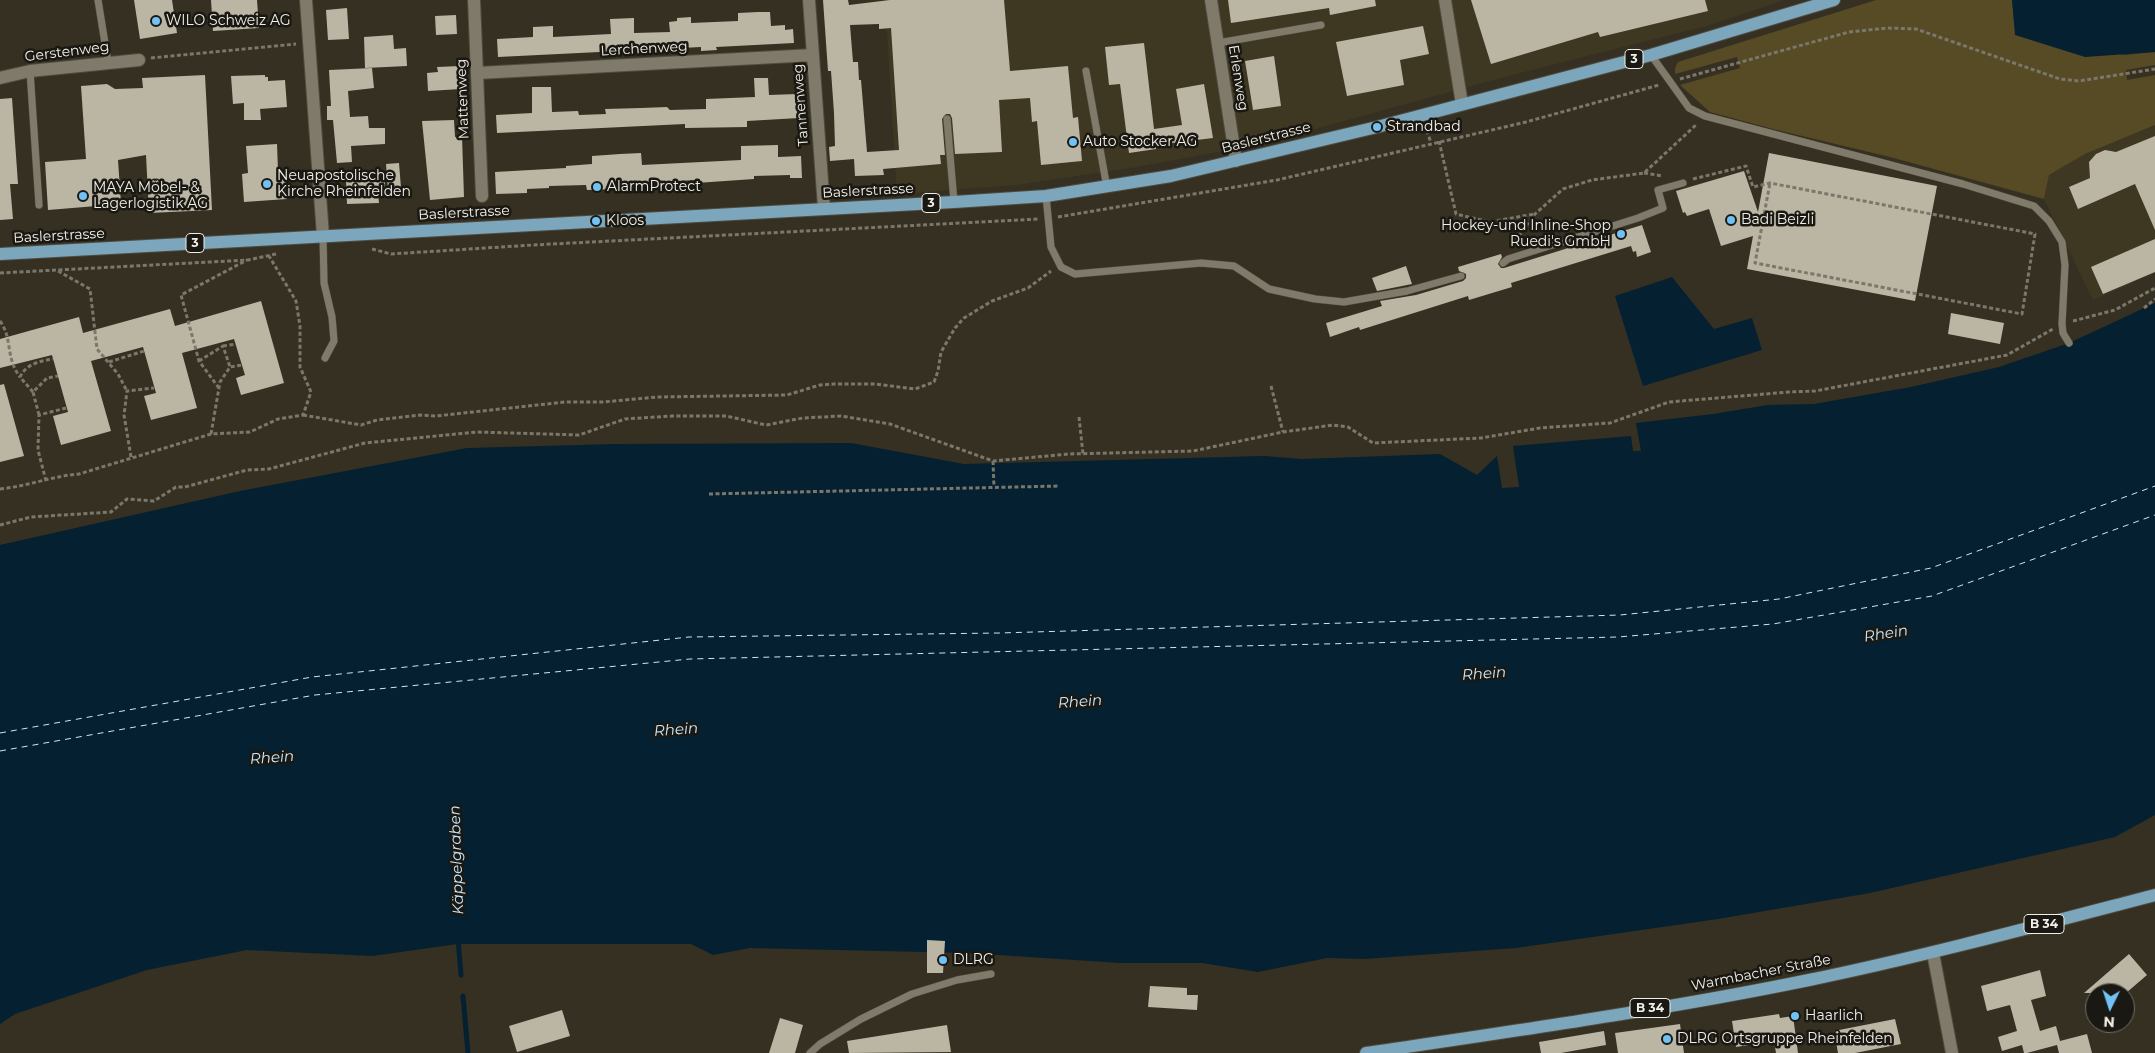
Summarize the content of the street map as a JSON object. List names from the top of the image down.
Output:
{
  "streets": {
    "main road": [
      "3",
      "Baslerstrasse",
      "B 34",
      "Warmbacher Straße"
    ],
    "street": [
      "Lerchenweg",
      "Gerstenweg",
      "Erlenweg",
      "Mattenweg",
      "Tannenweg"
    ]
  },
  "crossings": [
    ["Lerchenweg", "Mattenweg"],
    ["Lerchenweg", "Tannenweg"],
    ["Erlenweg", "Baslerstrasse"],
    ["Tannenweg", "Baslerstrasse"]
  ],
  "water": ["Rhein", "Käppelgraben"],
  "places": [
    "WILO Schweiz AG",
    "Strandbad",
    "Auto Stocker AG",
    "Neuapostolische Kirche Rheinfelden",
    "AlarmProtect",
    "MAYA Möbel- & Lagerlogistik AG",
    "Badi Beizli",
    "Kloos",
    "Hockey-und Inline-Shop Ruedi's GmbH",
    "DLRG",
    "Haarlich",
    "DLRG Ortsgruppe Rheinfelden"
  ],
  "north": "bottom"
}
